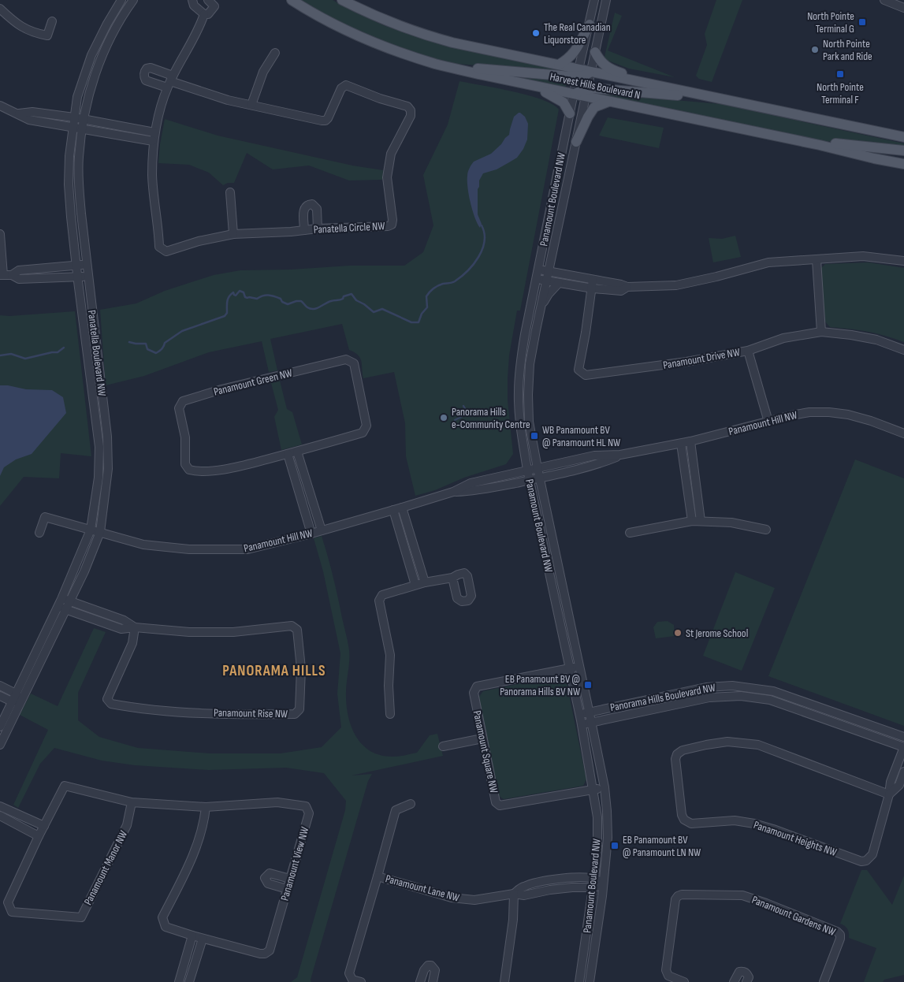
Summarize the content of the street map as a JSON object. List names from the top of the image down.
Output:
{
  "streets": {
    "main road": ["Harvest Hills Boulevard N"],
    "street": [
      "Panamount Boulevard NW",
      "Panatella Circle NW",
      "Panatella Boulevard NW",
      "Panamount Drive NW",
      "Panamount Green NW",
      "Panamount Hill NW",
      "Panorama Hills Boulevard NW",
      "Panamount Rise NW",
      "Panamount Square NW",
      "Panamount Heights NW",
      "Panamount View NW",
      "Panamount Manor NW",
      "Panamount Lane NW",
      "Panamount Gardens NW"
    ]
  },
  "crossings": [
    ["Harvest Hills Boulevard N", "Panamount Boulevard NW"],
    ["Panamount Boulevard NW", "Panamount Hill NW"],
    ["Panamount Boulevard NW", "Panorama Hills Boulevard NW"],
    ["Panamount Boulevard NW", "Panamount Square NW"],
    ["Panamount Boulevard NW", "Panamount Lane NW"],
    ["Panatella Boulevard NW", "Panamount Hill NW"],
    ["Panatella Boulevard NW", "Panamount Rise NW"],
    ["Panorama Hills Boulevard NW", "Panamount Heights NW"],
    ["Panamount View NW", "Panamount Manor NW"]
  ],
  "districts": ["PANORAMA HILLS"],
  "places": {
    "transit": [
      "North Pointe Terminal G",
      "North Pointe Terminal F",
      "WB Panamount BV @ Panamount HL NW",
      "EB Panamount BV @ Panorama Hills BV NW",
      "EB Panamount BV @ Panamount LN NW"
    ],
    "other": [
      "The Real Canadian Liquorstore",
      "North Pointe Park and Ride",
      "Panorama Hills e-Community Centre",
      "St Jerome School"
    ]
  }
}
